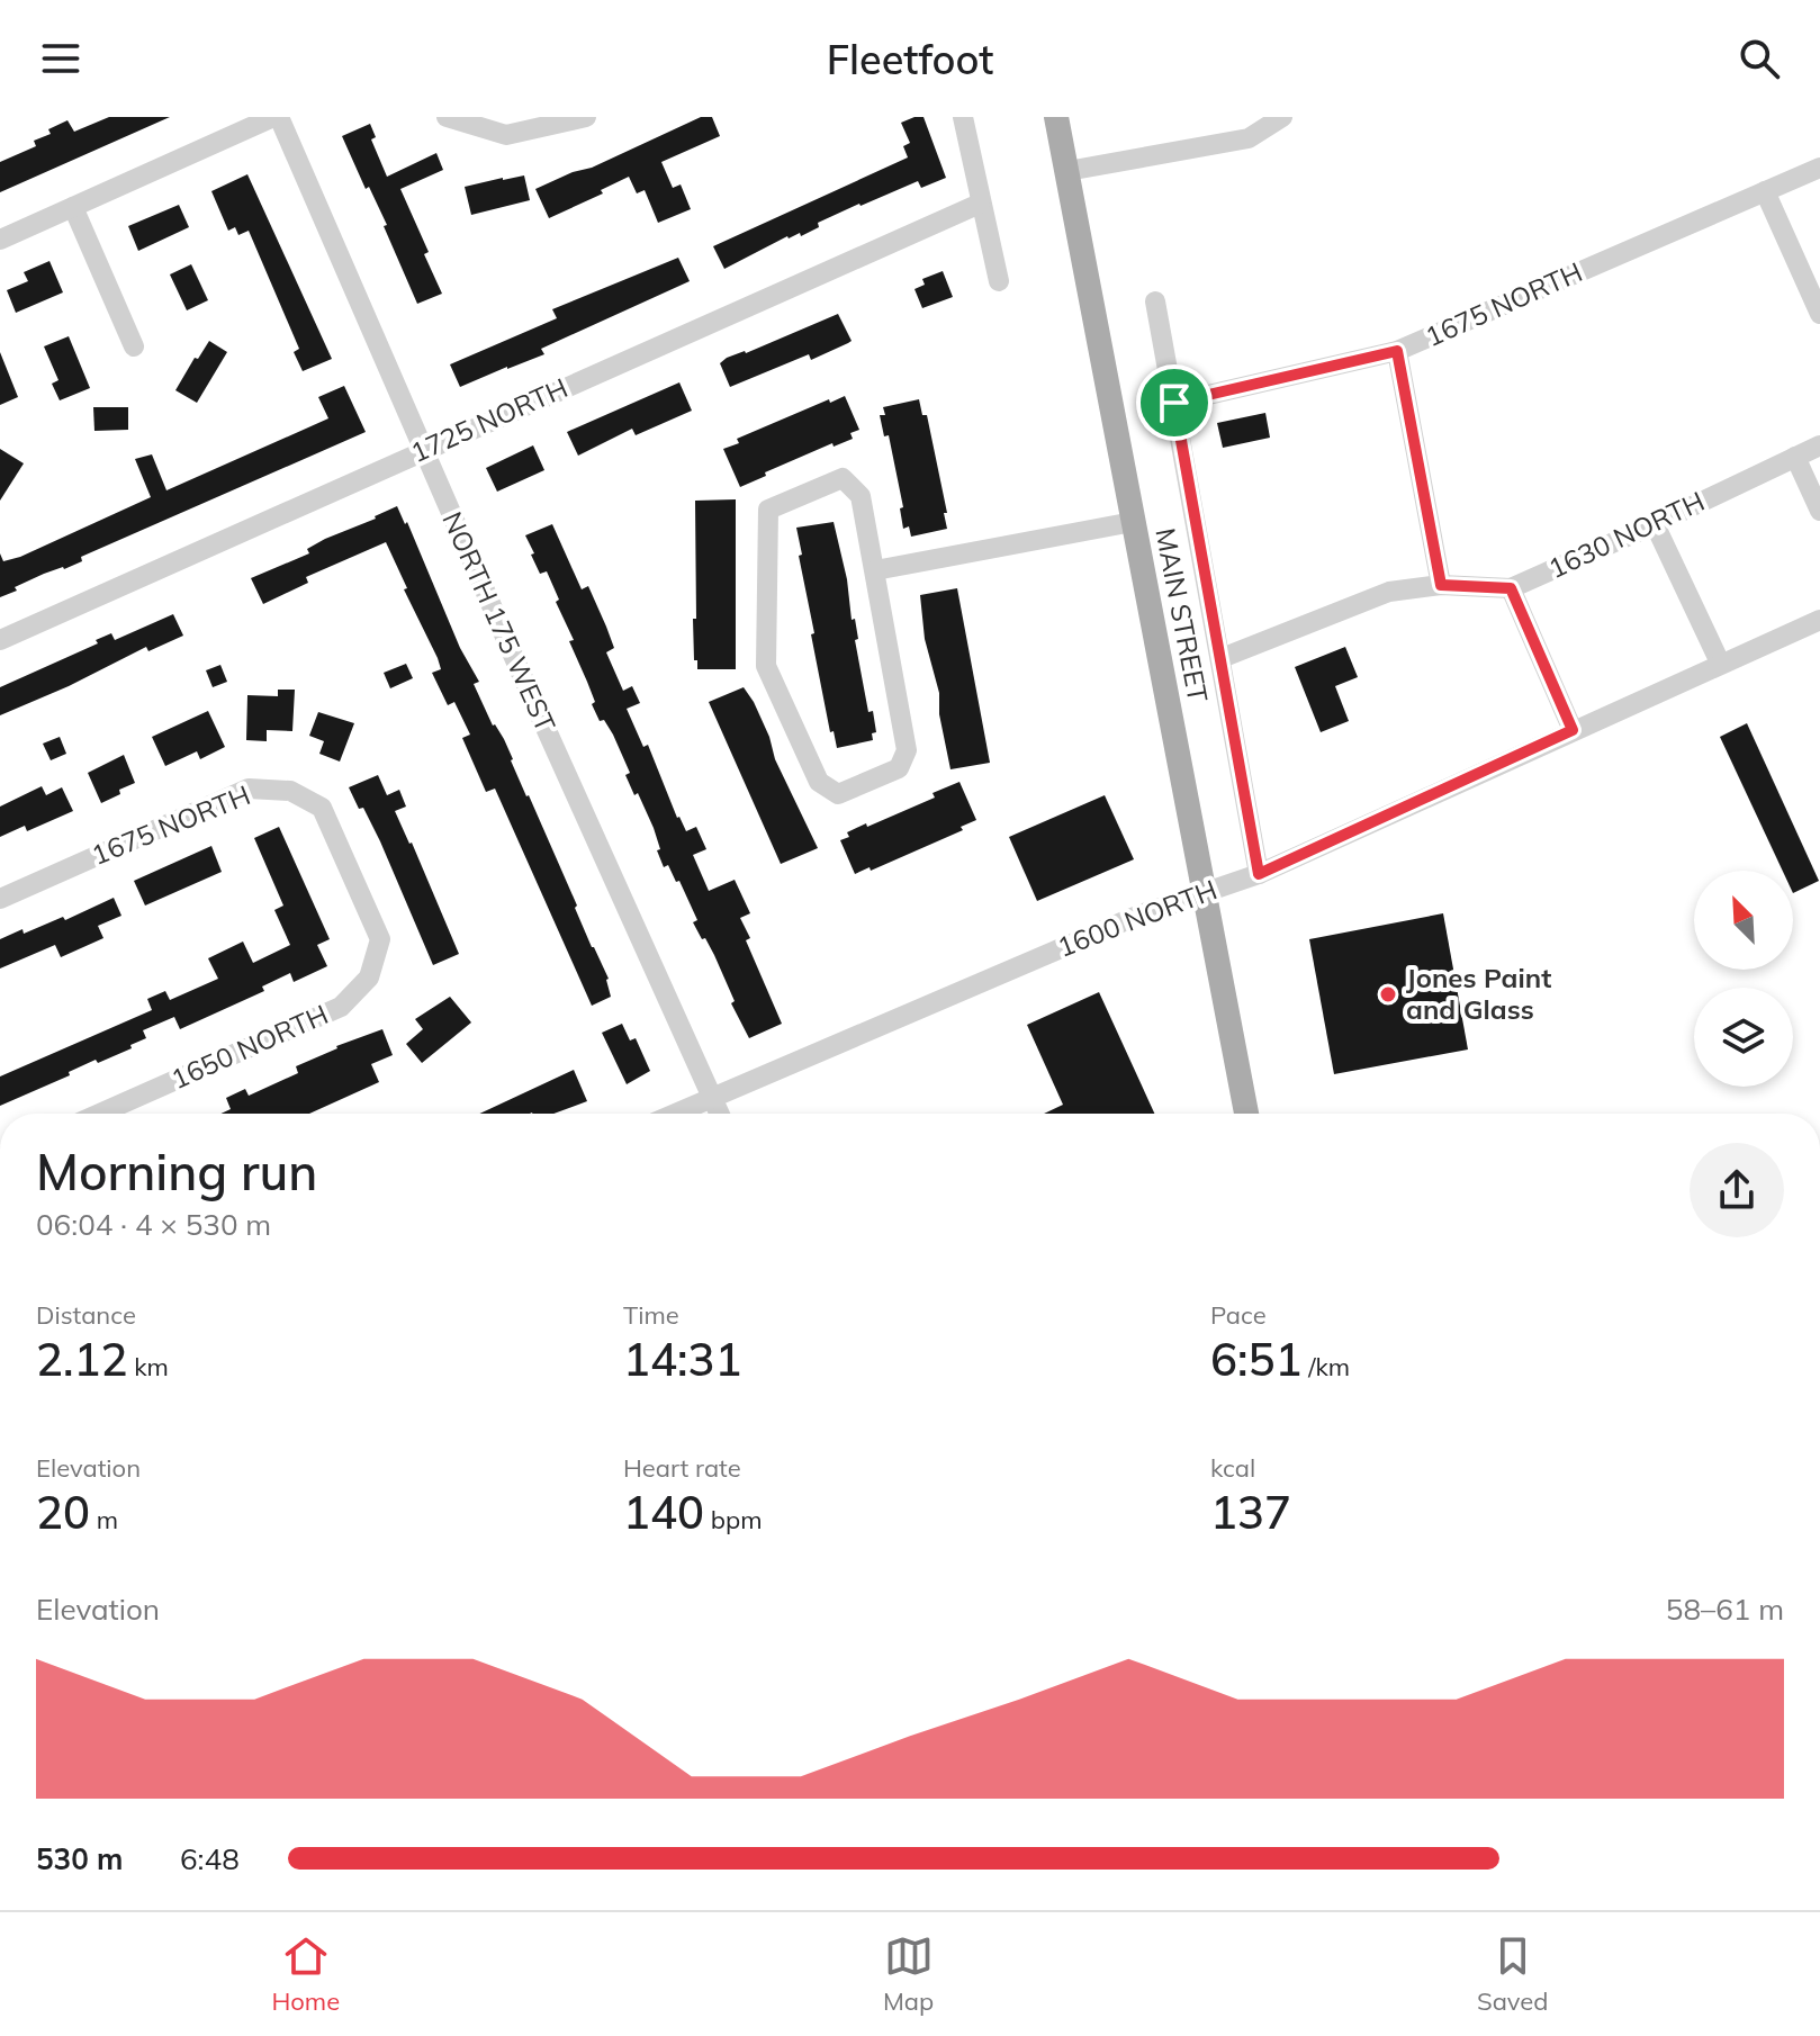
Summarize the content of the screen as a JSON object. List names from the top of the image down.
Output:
{
  "streets": {
    "main road": ["MAIN STREET"],
    "street": [
      "1675 NORTH",
      "1725 NORTH",
      "1630 NORTH",
      "NORTH 175 WEST",
      "1600 NORTH",
      "1650 NORTH"
    ]
  },
  "crossings": [
    ["1675 NORTH", "1650 NORTH"],
    ["1725 NORTH", "NORTH 175 WEST"],
    ["MAIN STREET", "1600 NORTH"],
    ["NORTH 175 WEST", "1600 NORTH"]
  ],
  "places": ["Jones Paint and Glass"],
  "north": "top left",
  "page": {
    "header": "Fleetfoot",
    "heading": ["Morning run", "06:04 · 4 × 530 m"],
    "stats": [
      ["Distance", "2.12 km"],
      ["Time", "14:31"],
      ["Pace", "6:51 /km"],
      ["Elevation", "20 m"],
      ["Heart rate", "140 bpm"],
      ["kcal", "137"]
    ],
    "chart": ["Elevation", "58–61 m"],
    "list": [
      {
        "name": "530 m",
        "note": "6:48"
      }
    ],
    "tabs": ["Home", "Map", "Saved"]
  }
}
